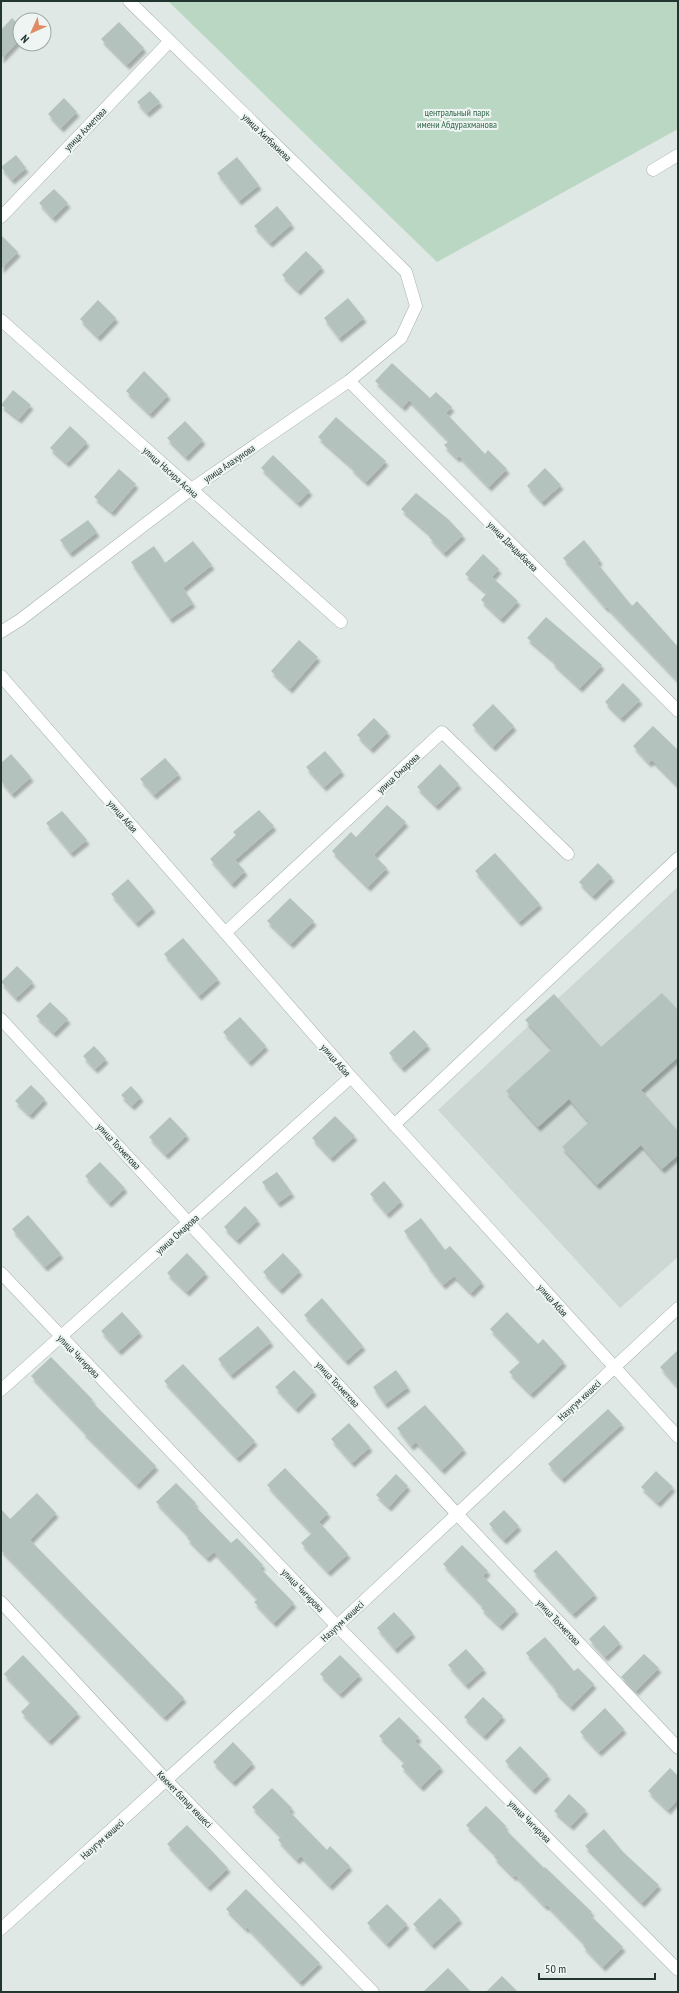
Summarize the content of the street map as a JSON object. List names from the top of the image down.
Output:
{
  "streets": {
    "street": [
      "улица Ахметова",
      "улица Хитбакиева",
      "улица Алахунова",
      "улица Насира Асана",
      "улица Дандыбаева",
      "улица Омарова",
      "улица Абая",
      "улица Тохметова",
      "улица Чигирова",
      "Назугум көшесі",
      "Көкмет батыр көшесі"
    ]
  },
  "crossings": [
    ["улица Ахметова", "улица Хитбакиева"],
    ["улица Хитбакиева", "улица Алахунова"],
    ["улица Алахунова", "улица Насира Асана"],
    ["улица Алахунова", "улица Дандыбаева"],
    ["улица Омарова", "улица Абая"],
    ["улица Омарова", "улица Тохметова"],
    ["улица Омарова", "улица Чигирова"],
    ["улица Абая", "Назугум көшесі"],
    ["улица Тохметова", "Назугум көшесі"],
    ["улица Чигирова", "Назугум көшесі"],
    ["Назугум көшесі", "Көкмет батыр көшесі"]
  ],
  "parks": ["центральный парк имени Абдурахманова"],
  "scale_bar": "50 m",
  "north": "bottom left"
}
